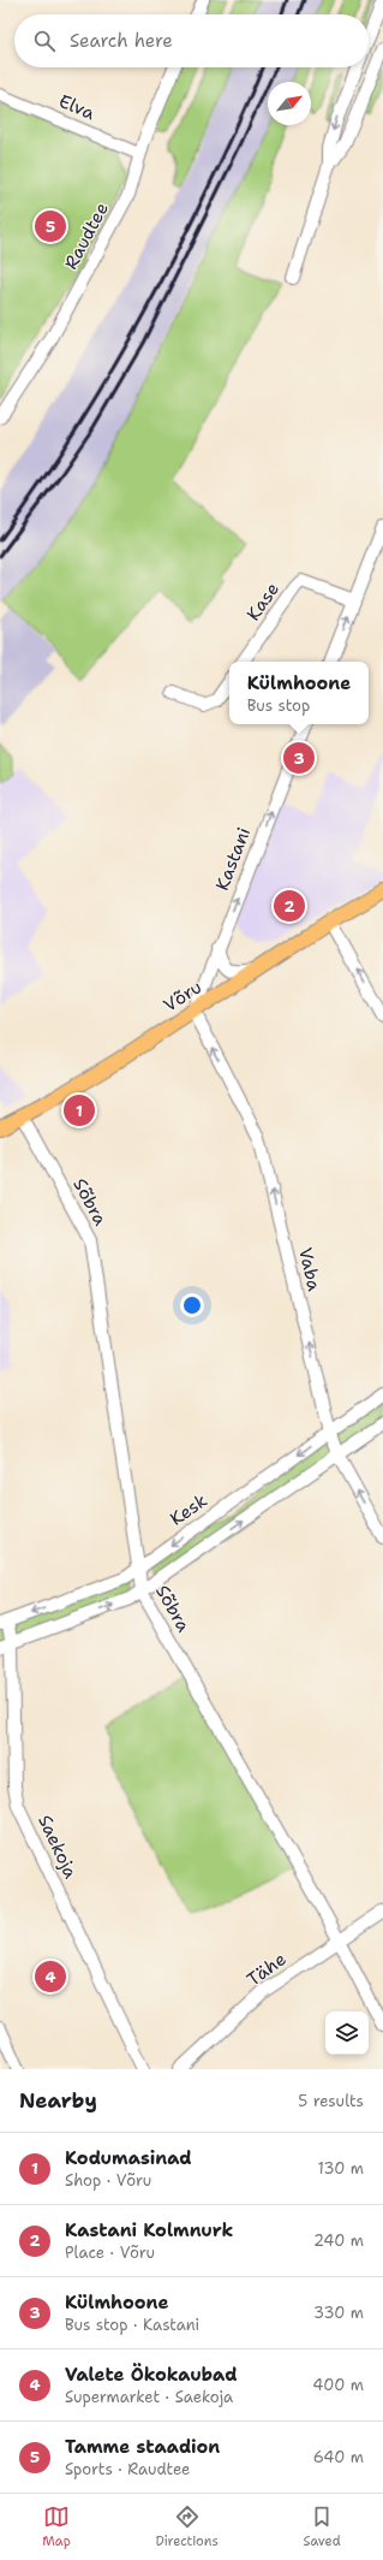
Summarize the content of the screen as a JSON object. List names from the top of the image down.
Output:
{
  "streets": {
    "main road": ["Võru"],
    "street": [
      "Elva",
      "Raudtee",
      "Kase",
      "Kastani",
      "Sõbra",
      "Vaba",
      "Kesk",
      "Saekoja",
      "Tähe"
    ]
  },
  "crossings": [
    ["Elva", "Raudtee"],
    ["Kastani", "Võru"],
    ["Kastani", "Vaba"],
    ["Võru", "Sõbra"],
    ["Võru", "Vaba"],
    ["Sõbra", "Kesk"],
    ["Sõbra", "Tähe"],
    ["Vaba", "Kesk"],
    ["Kesk", "Saekoja"]
  ],
  "one_way": ["Kastani", "Vaba"],
  "north": "top right",
  "page": {
    "search": "Search here",
    "pins": [
      "5",
      "3",
      "2",
      "1",
      "4"
    ],
    "popup": ["Külmhoone", "Bus stop"],
    "heading": ["Nearby", "5 results"],
    "list": [
      {
        "mark": "1",
        "name": "Kodumasinad",
        "note": "Shop · Võru",
        "value": "130 m"
      },
      {
        "mark": "2",
        "name": "Kastani Kolmnurk",
        "note": "Place · Võru",
        "value": "240 m"
      },
      {
        "mark": "3",
        "name": "Külmhoone",
        "note": "Bus stop · Kastani",
        "value": "330 m"
      },
      {
        "mark": "4",
        "name": "Valete Ökokaubad",
        "note": "Supermarket · Saekoja",
        "value": "400 m"
      },
      {
        "mark": "5",
        "name": "Tamme staadion",
        "note": "Sports · Raudtee",
        "value": "640 m"
      }
    ],
    "nav": ["Map", "Directions", "Saved"]
  }
}
